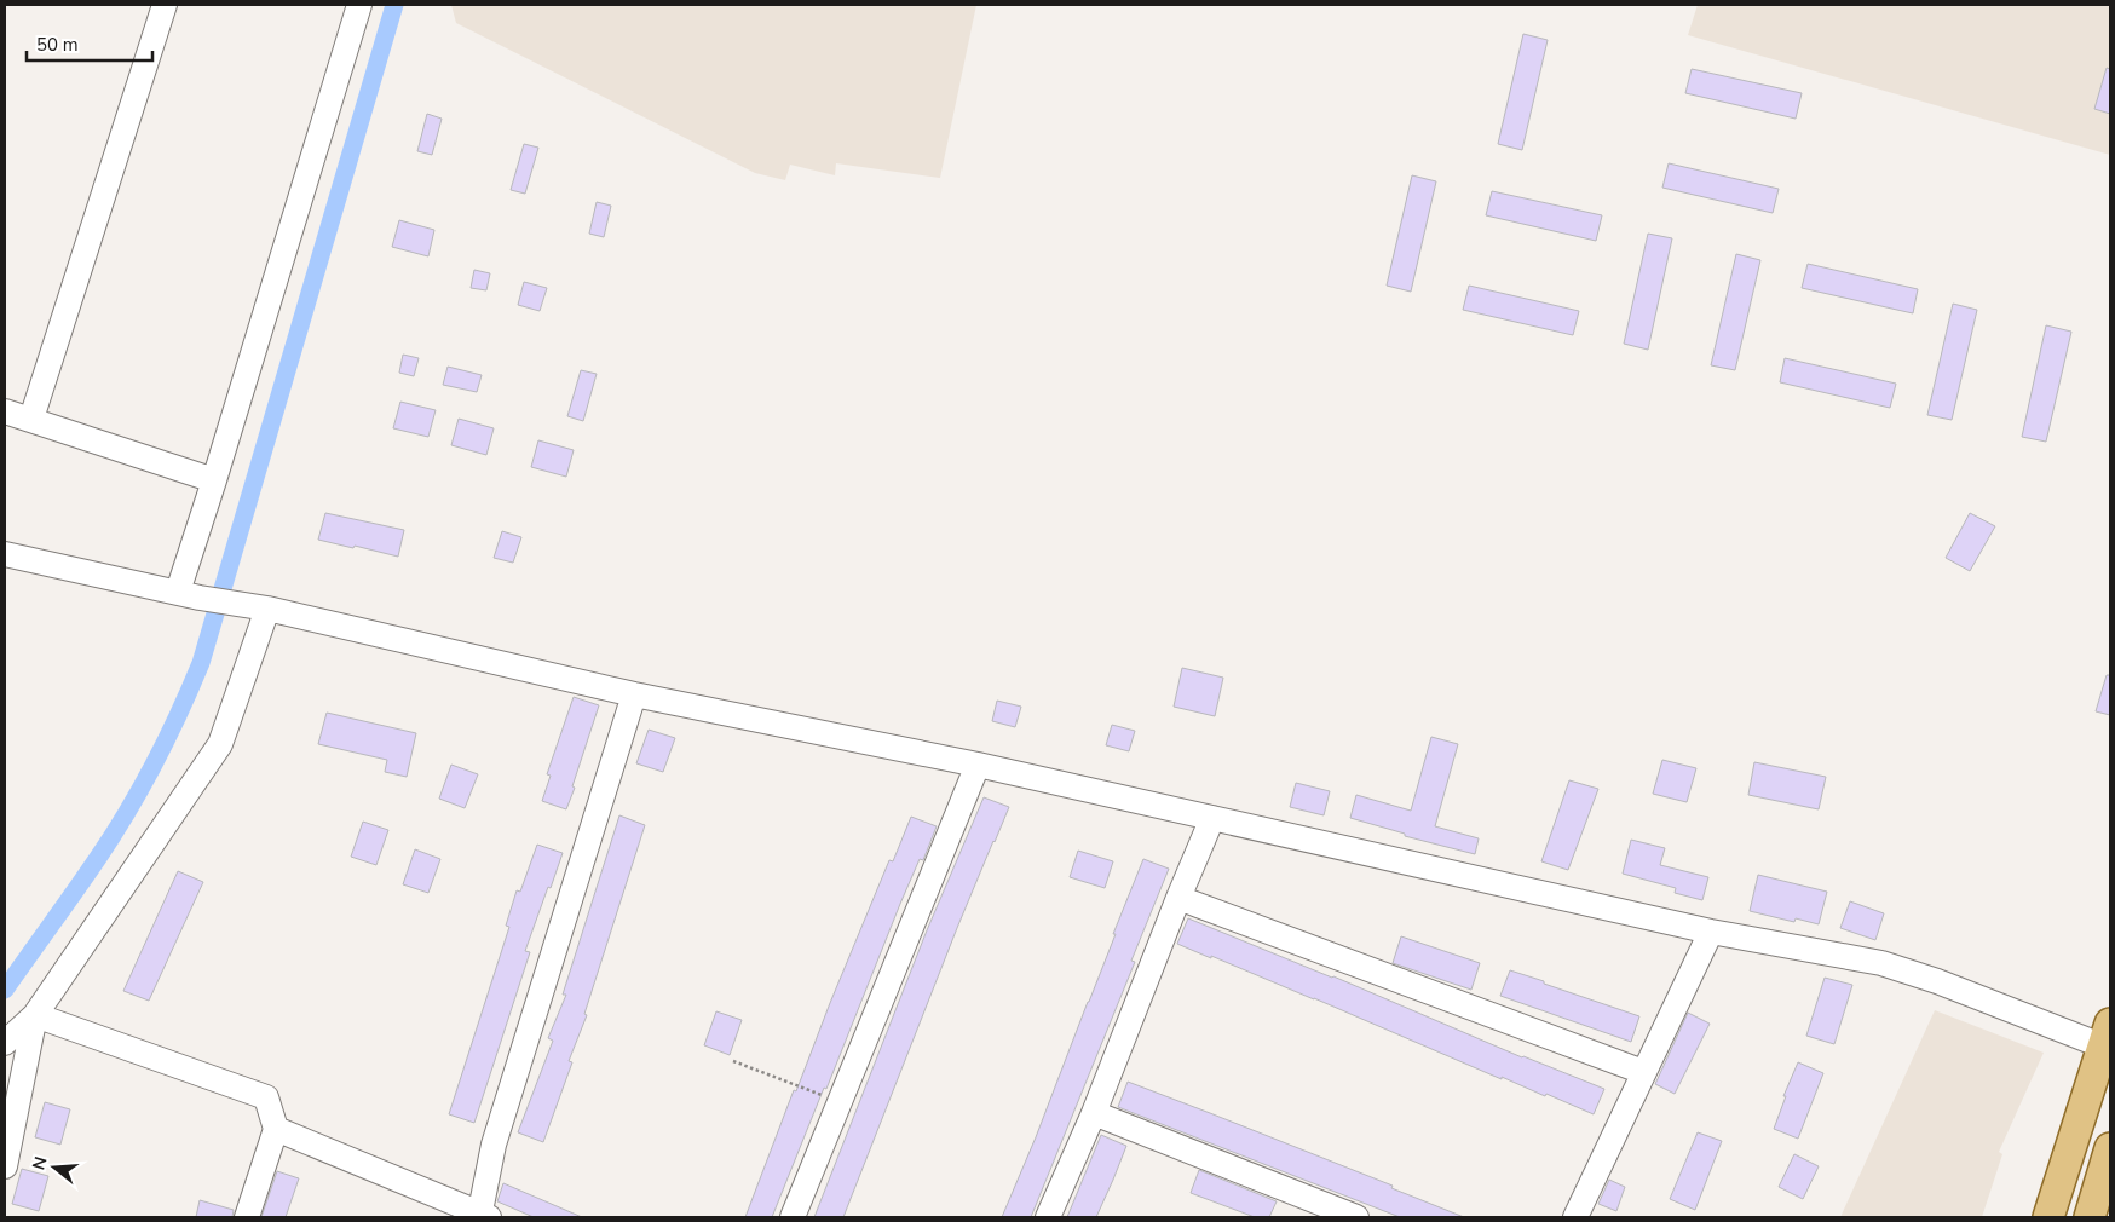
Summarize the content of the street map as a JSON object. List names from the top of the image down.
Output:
{
  "scale_bar": "50 m",
  "north": "left"
}
